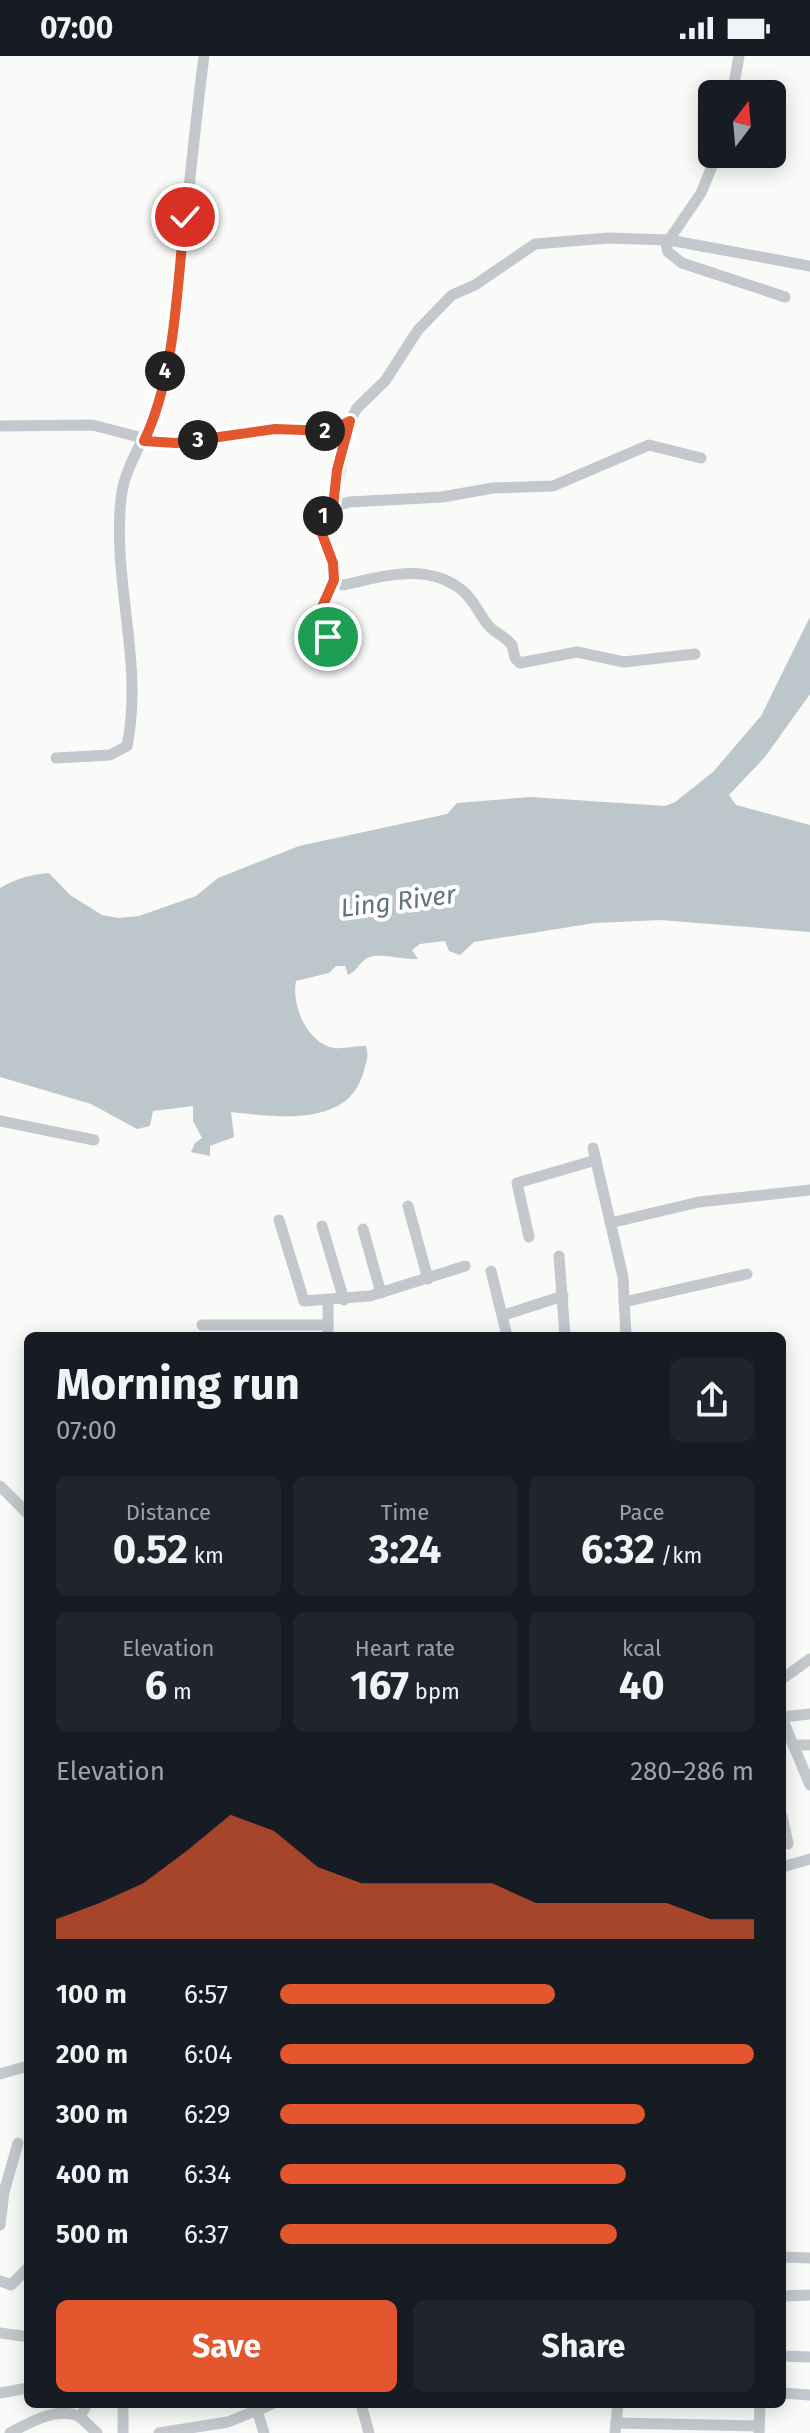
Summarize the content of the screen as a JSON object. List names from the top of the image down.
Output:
{
  "water": ["Ling River"],
  "north": "top",
  "page": {
    "status": "07:00",
    "pins": [
      "4",
      "2",
      "3",
      "1"
    ],
    "heading": ["Morning run", "07:00"],
    "stats": [
      ["Distance", "0.52 km"],
      ["Time", "3:24"],
      ["Pace", "6:32 /km"],
      ["Elevation", "6 m"],
      ["Heart rate", "167 bpm"],
      ["kcal", "40"]
    ],
    "chart": ["Elevation", "280–286 m"],
    "list": [
      {
        "name": "100 m",
        "note": "6:57"
      },
      {
        "name": "200 m",
        "note": "6:04"
      },
      {
        "name": "300 m",
        "note": "6:29"
      },
      {
        "name": "400 m",
        "note": "6:34"
      },
      {
        "name": "500 m",
        "note": "6:37"
      }
    ],
    "buttons": ["Save", "Share"]
  }
}
